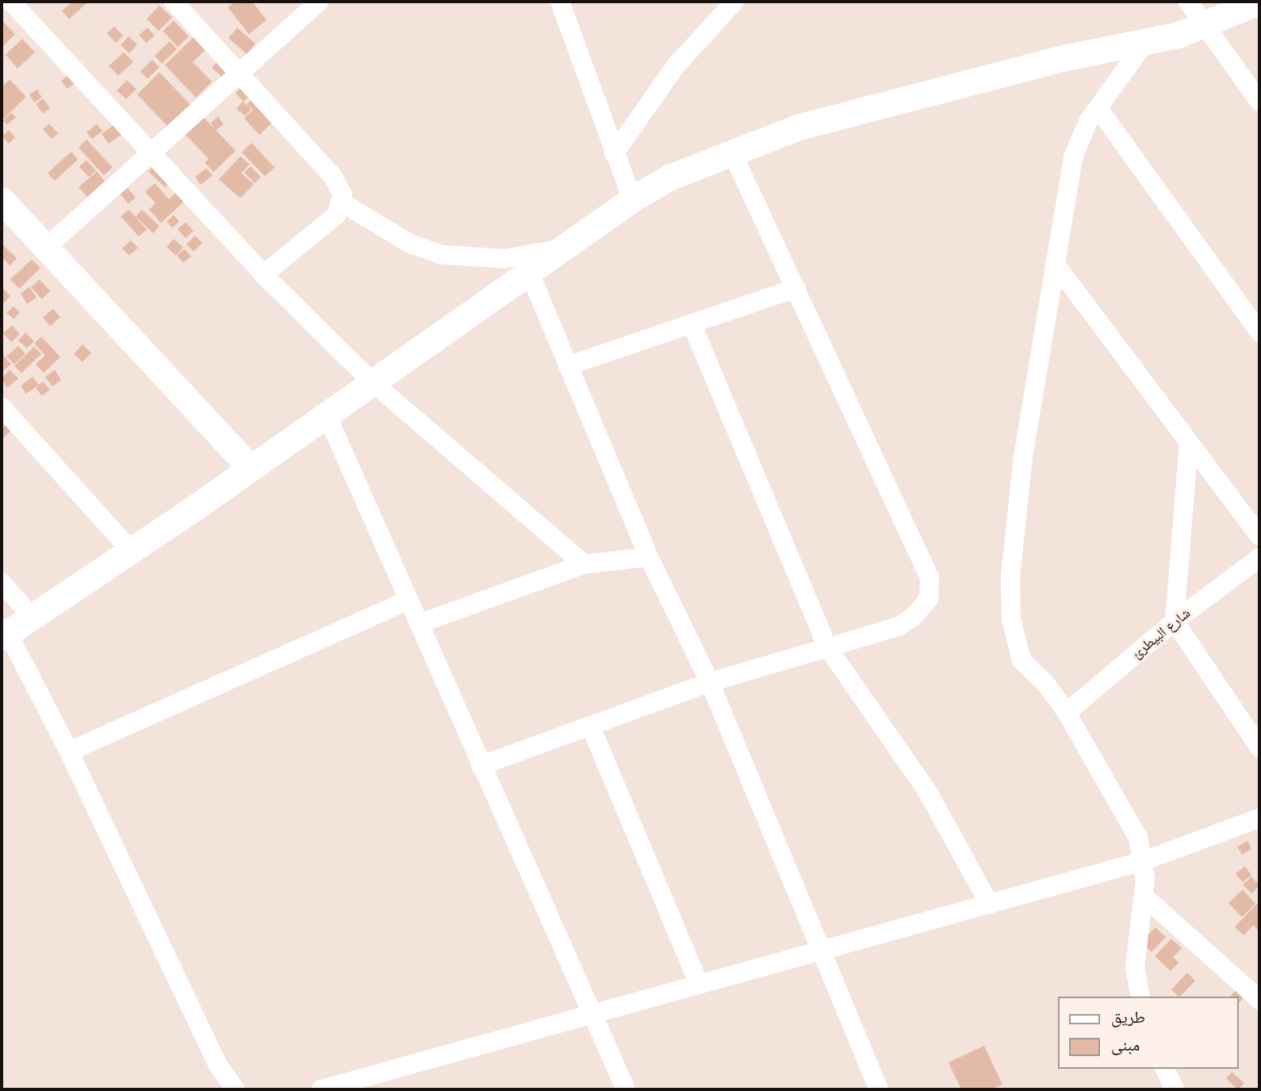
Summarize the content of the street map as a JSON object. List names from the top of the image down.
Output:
{
  "streets": {
    "street": ["شارع البيطرئ"]
  },
  "legend": ["طريق", "مبنى"]
}
